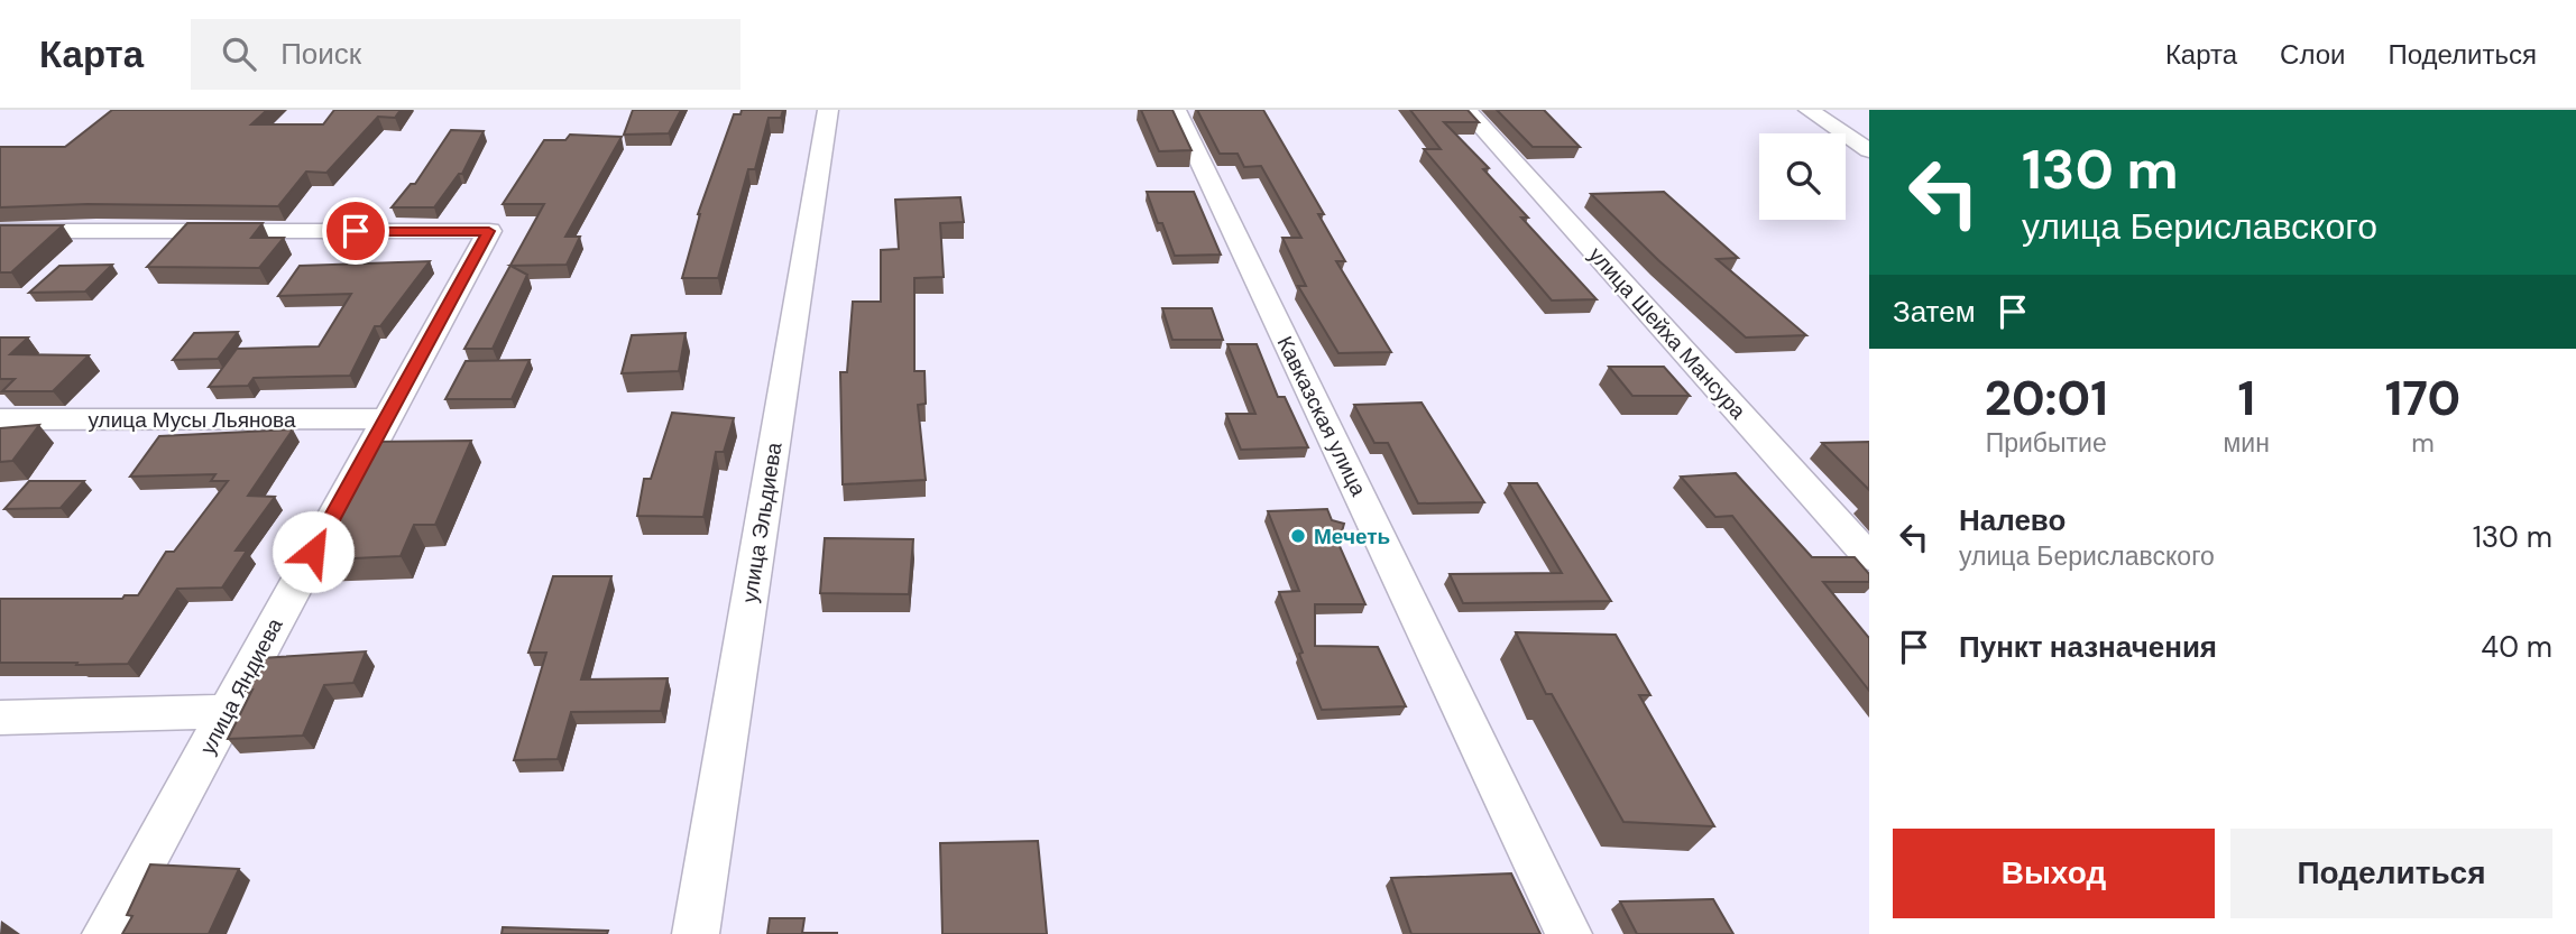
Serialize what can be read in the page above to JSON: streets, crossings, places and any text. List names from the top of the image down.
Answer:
{
  "streets": {
    "street": [
      "улица Шейха Мансура",
      "Кавказская улица",
      "улица Мусы Льянова",
      "улица Эльдиева",
      "улица Яндиева"
    ]
  },
  "crossings": [
    ["улица Мусы Льянова", "улица Яндиева"]
  ],
  "places": ["Мечеть"],
  "page": {
    "header": "Карта",
    "search": "Поиск",
    "nav": ["Карта", "Слои", "Поделиться"],
    "turn": ["130 m", "улица Бериславского"],
    "then": "Затем",
    "eta": [
      "20:01",
      "Прибытие",
      "1",
      "мин",
      "170",
      "m"
    ],
    "list": [
      {
        "name": "Налево",
        "note": "улица Бериславского",
        "value": "130 m"
      },
      {
        "name": "Пункт назначения",
        "value": "40 m"
      }
    ],
    "buttons": ["Выход", "Поделиться"]
  }
}
